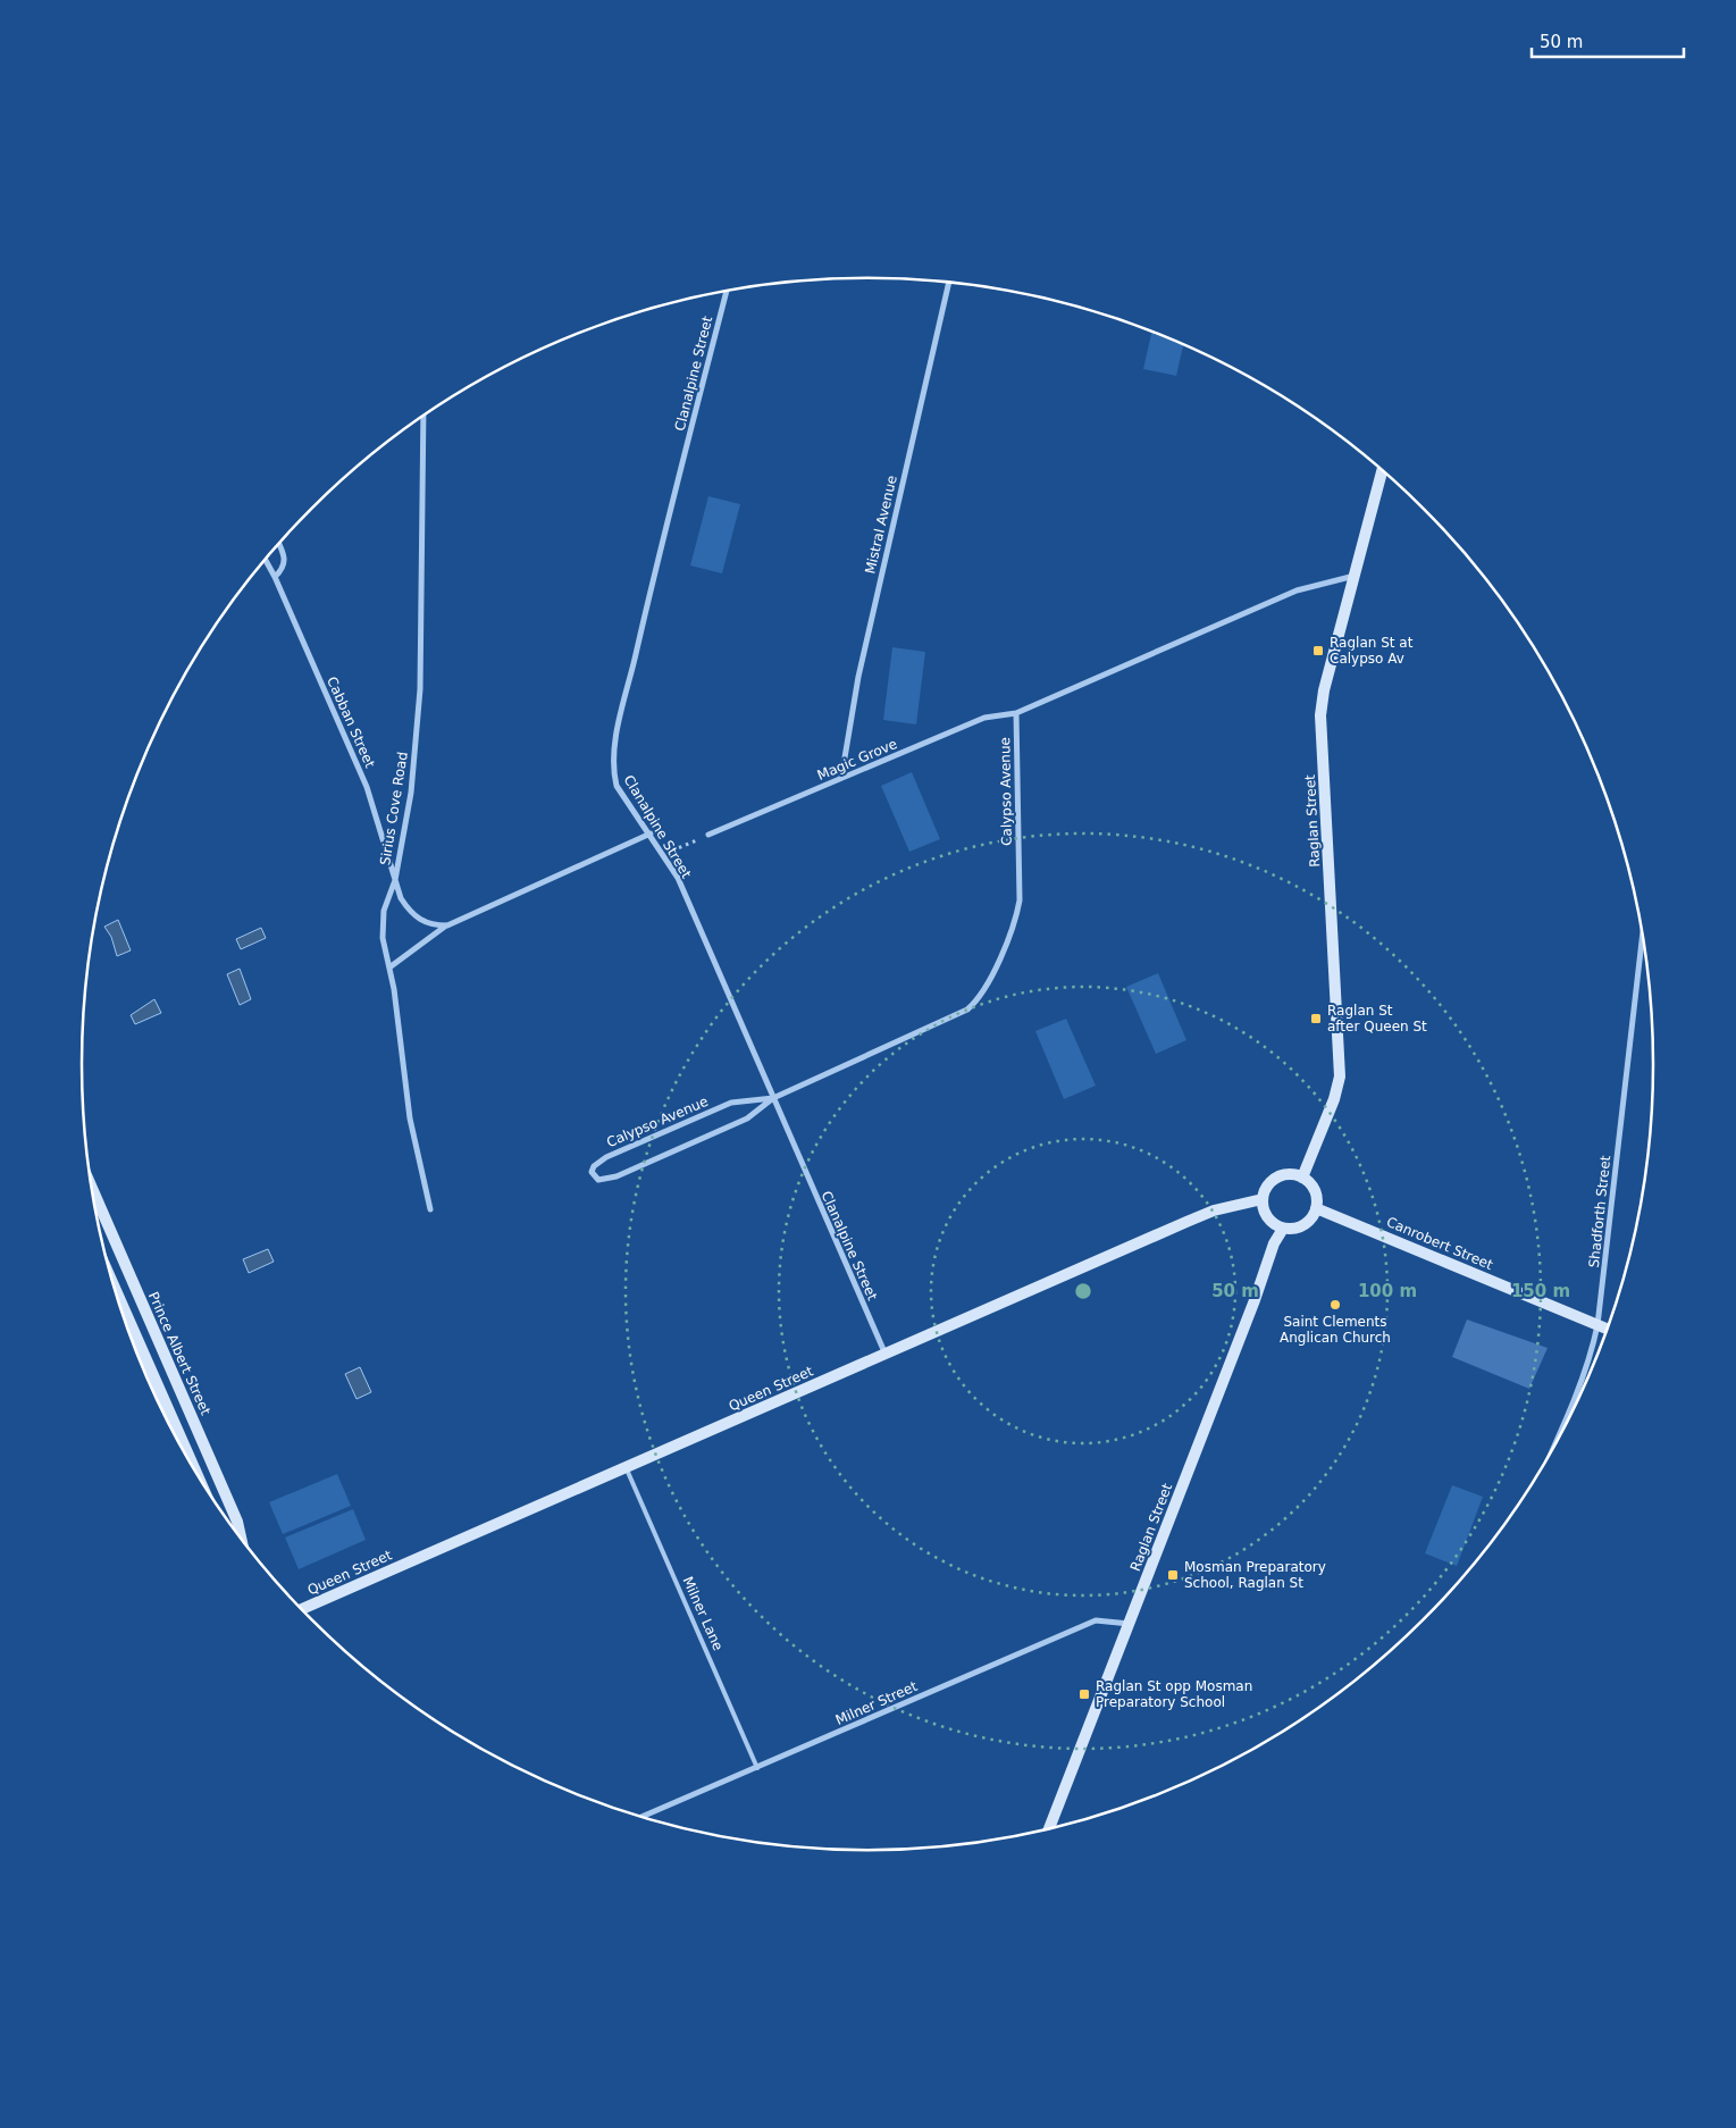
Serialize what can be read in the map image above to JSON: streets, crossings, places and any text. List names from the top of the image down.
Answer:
{
  "streets": {
    "street": [
      "Clanalpine Street",
      "Mistral Avenue",
      "Cabban Street",
      "Magic Grove",
      "Calypso Avenue",
      "Sirius Cove Road",
      "Raglan Street",
      "Shadforth Street",
      "Canrobert Street",
      "Prince Albert Street",
      "Queen Street",
      "Milner Street"
    ],
    "lane": ["Milner Lane"]
  },
  "crossings": [
    ["Clanalpine Street", "Calypso Avenue"],
    ["Clanalpine Street", "Queen Street"],
    ["Mistral Avenue", "Magic Grove"],
    ["Cabban Street", "Sirius Cove Road"],
    ["Magic Grove", "Calypso Avenue"],
    ["Raglan Street", "Canrobert Street"],
    ["Raglan Street", "Queen Street"],
    ["Raglan Street", "Milner Street"],
    ["Shadforth Street", "Canrobert Street"],
    ["Canrobert Street", "Queen Street"],
    ["Queen Street", "Milner Lane"],
    ["Milner Lane", "Milner Street"]
  ],
  "places": {
    "transit": [
      "Raglan St at Calypso Av",
      "Raglan St after Queen St",
      "Mosman Preparatory School, Raglan St",
      "Raglan St opp Mosman Preparatory School"
    ],
    "other": ["Saint Clements Anglican Church"]
  },
  "scale_bar": "50 m",
  "rings": ["50 m", "100 m", "150 m"]
}
